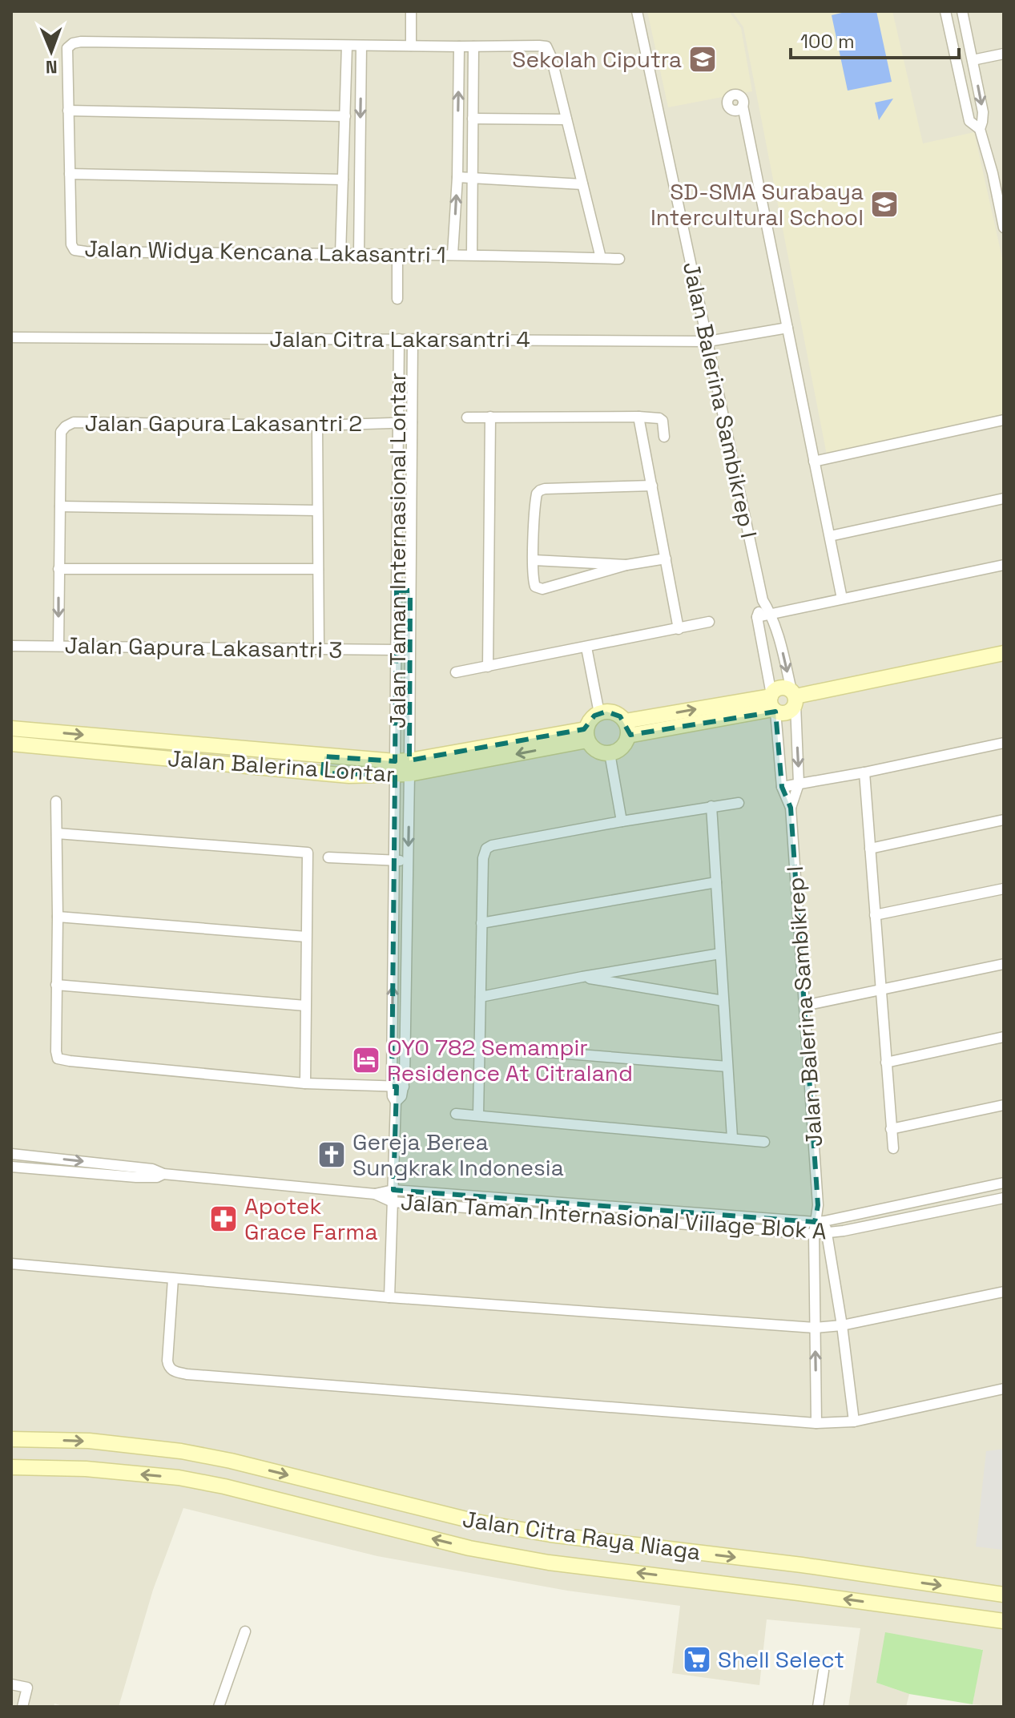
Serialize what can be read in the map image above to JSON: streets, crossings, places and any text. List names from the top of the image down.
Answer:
{
  "streets": {
    "street": [
      "Jalan Widya Kencana Lakasantri 1",
      "Jalan Citra Lakarsantri 4",
      "Jalan Balerina Sambikrep I",
      "Jalan Gapura Lakasantri 2",
      "Jalan Taman Internasional Lontar",
      "Jalan Gapura Lakasantri 3",
      "Jalan Balerina Lontar",
      "Jalan Taman Internasional Village Blok A",
      "Jalan Citra Raya Niaga"
    ]
  },
  "crossings": [
    ["Jalan Citra Lakarsantri 4", "Jalan Balerina Sambikrep I"],
    ["Jalan Citra Lakarsantri 4", "Jalan Taman Internasional Lontar"],
    ["Jalan Balerina Sambikrep I", "Jalan Taman Internasional Village Blok A"],
    ["Jalan Gapura Lakasantri 2", "Jalan Taman Internasional Lontar"],
    ["Jalan Gapura Lakasantri 2", "Jalan Gapura Lakasantri 3"],
    ["Jalan Taman Internasional Lontar", "Jalan Gapura Lakasantri 3"],
    ["Jalan Taman Internasional Lontar", "Jalan Balerina Lontar"],
    ["Jalan Taman Internasional Lontar", "Jalan Taman Internasional Village Blok A"]
  ],
  "places": {
    "school or university": ["Sekolah Ciputra", "SD-SMA Surabaya Intercultural School"],
    "hotel": ["OYO 782 Semampir Residence At Citraland"],
    "church": ["Gereja Berea Sungkrak Indonesia"],
    "pharmacy": ["Apotek Grace Farma"],
    "supermarket": ["Shell Select"]
  },
  "scale_bar": "100 m",
  "north": "bottom"
}
